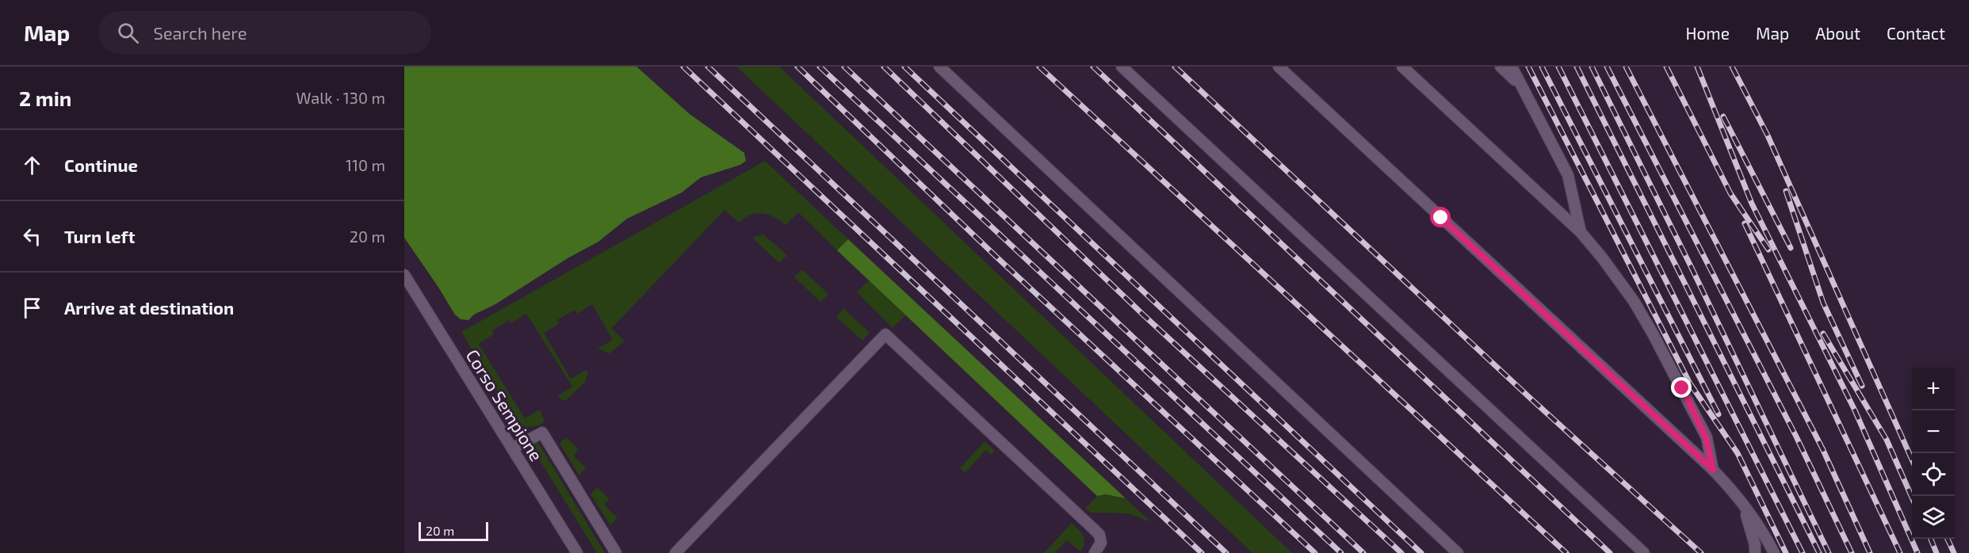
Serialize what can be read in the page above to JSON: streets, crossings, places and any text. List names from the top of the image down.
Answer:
{
  "streets": {
    "lane": ["Corso Sempione"]
  },
  "scale_bar": "20 m",
  "page": {
    "header": "Map",
    "search": "Search here",
    "nav": [
      "Home",
      "Map",
      "About",
      "Contact"
    ],
    "heading": ["2 min", "Walk · 130 m"],
    "list": [
      ["Continue", "110 m"],
      ["Turn left", "20 m"],
      "Arrive at destination"
    ],
    "map_buttons": ["+", "−"],
    "scale": "20 m"
  }
}
